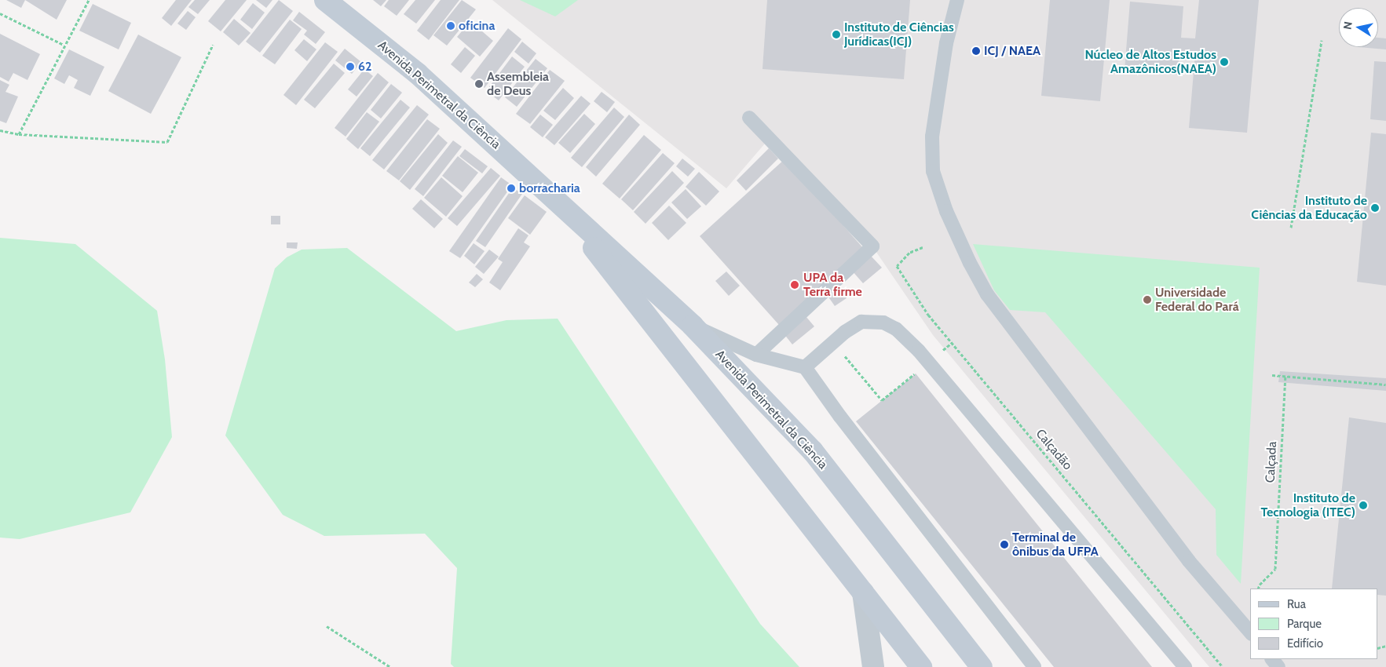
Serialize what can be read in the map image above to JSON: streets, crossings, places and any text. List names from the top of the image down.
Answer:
{
  "streets": {
    "main road": ["Avenida Perimetral da Ciência"],
    "path": ["Calçadão", "Calçada"]
  },
  "places": [
    "oficina",
    "Instituto de Ciências Jurídicas(ICJ)",
    "ICJ / NAEA",
    "Núcleo de Altos Estudos Amazônicos(NAEA)",
    "62",
    "Assembleia de Deus",
    "borracharia",
    "Instituto de Ciências da Educação",
    "UPA da Terra firme",
    "Universidade Federal do Pará",
    "Instituto de Tecnologia (ITEC)",
    "Terminal de ônibus da UFPA"
  ],
  "legend": ["Rua", "Parque", "Edifício"],
  "north": "left"
}
